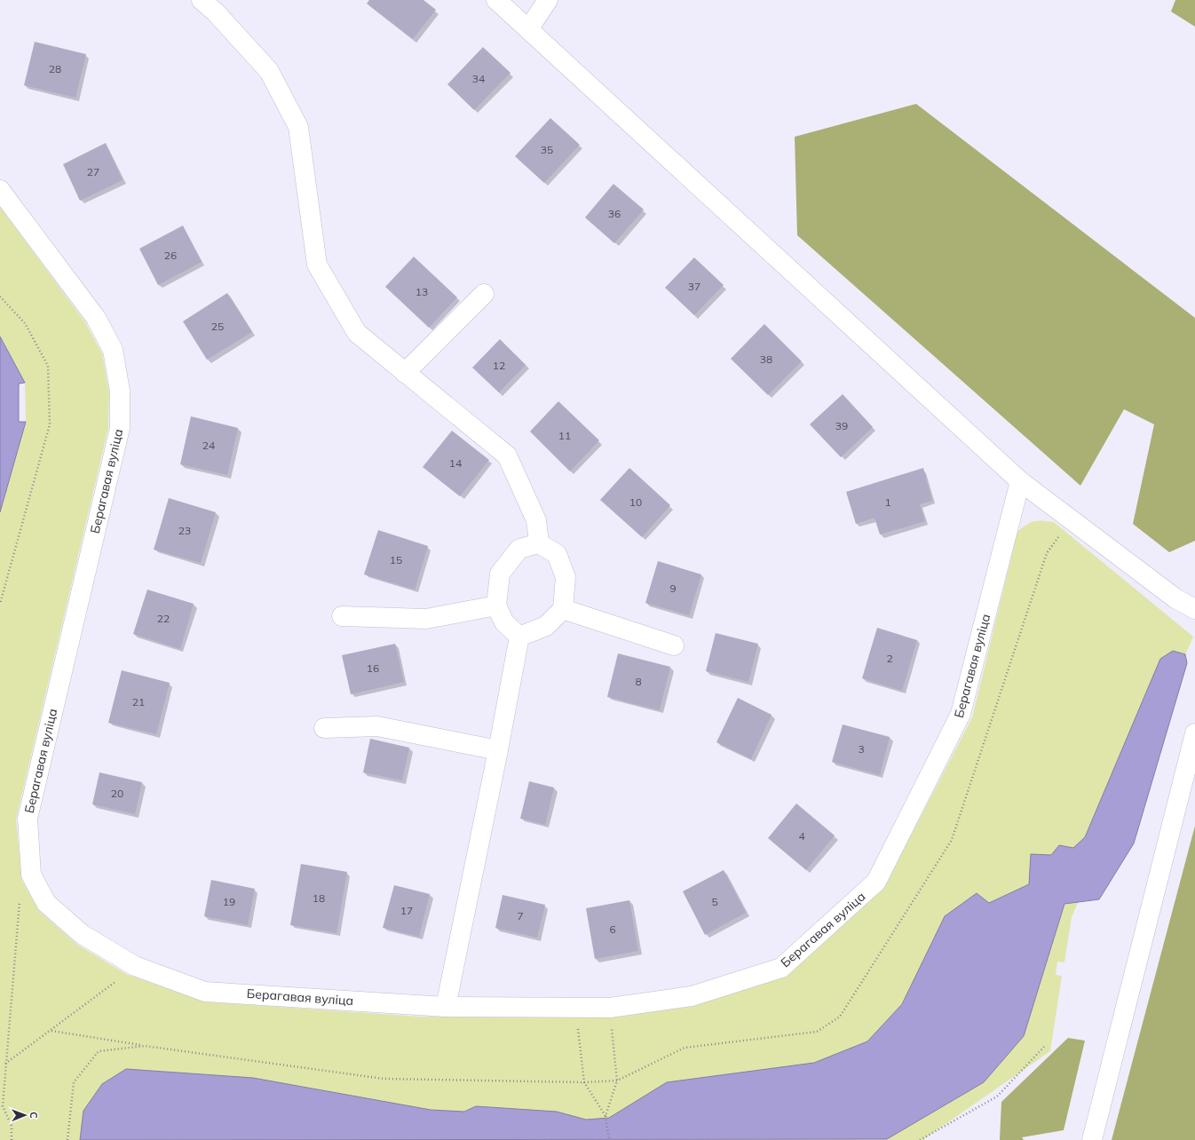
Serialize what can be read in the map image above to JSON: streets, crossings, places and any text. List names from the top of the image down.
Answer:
{
  "streets": {
    "street": ["Берагавая вуліца"]
  },
  "house_numbers": [
    "28",
    "34",
    "35",
    "27",
    "36",
    "26",
    "37",
    "13",
    "25",
    "38",
    "12",
    "39",
    "11",
    "24",
    "14",
    "10",
    "1",
    "23",
    "15",
    "9",
    "22",
    "2",
    "16",
    "8",
    "21",
    "3",
    "20",
    "4",
    "18",
    "19",
    "5",
    "17",
    "7",
    "6"
  ],
  "north": "right"
}
